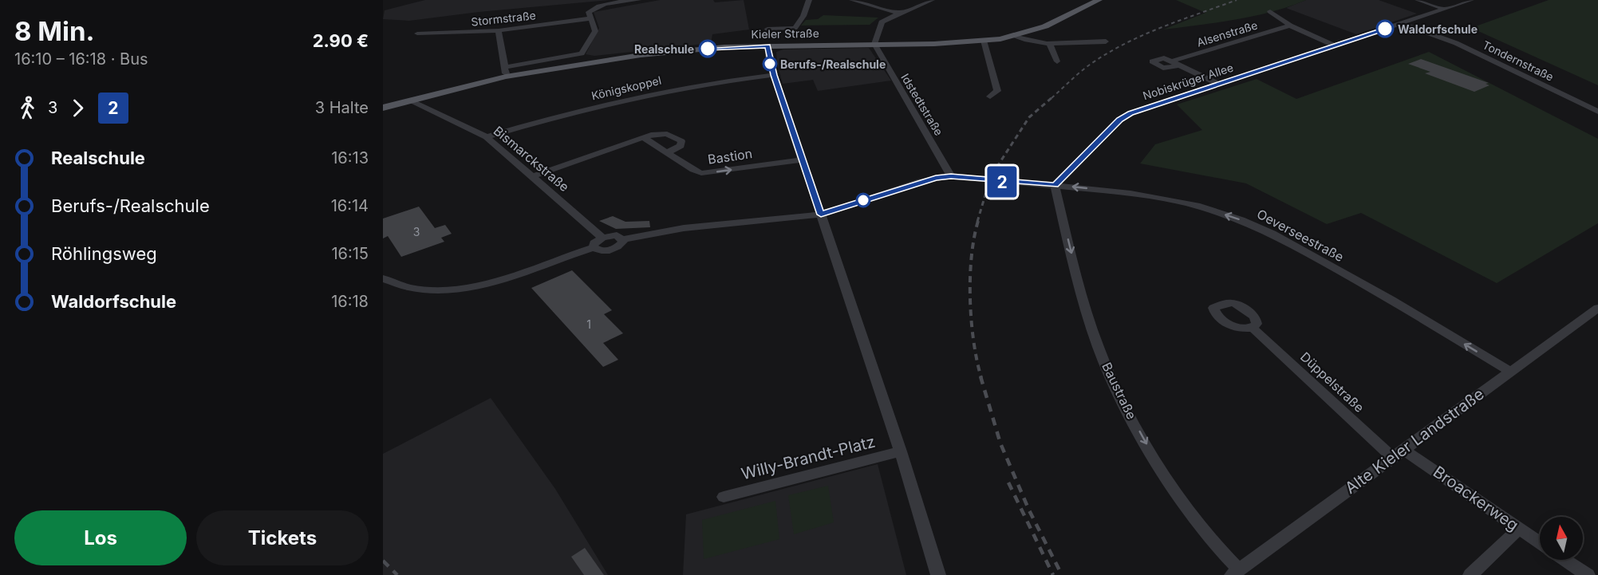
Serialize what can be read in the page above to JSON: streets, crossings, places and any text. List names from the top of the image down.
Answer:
{
  "streets": {
    "main road": ["Kieler Straße"],
    "street": [
      "Stormstraße",
      "Alsenstraße",
      "Tondernstraße",
      "Nobiskrüger Allee",
      "Königskoppel",
      "Idstedtstraße",
      "Bastion",
      "Bismarckstraße",
      "Oeverseestraße",
      "Düppelstraße",
      "Baustraße",
      "Alte Kieler Landstraße",
      "Willy-Brandt-Platz",
      "Broackerweg"
    ]
  },
  "crossings": [
    ["Kieler Straße", "Idstedtstraße"],
    ["Kieler Straße", "Bismarckstraße"],
    ["Alsenstraße", "Nobiskrüger Allee"],
    ["Tondernstraße", "Nobiskrüger Allee"],
    ["Nobiskrüger Allee", "Oeverseestraße"],
    ["Nobiskrüger Allee", "Baustraße"],
    ["Königskoppel", "Bismarckstraße"],
    ["Oeverseestraße", "Baustraße"],
    ["Oeverseestraße", "Alte Kieler Landstraße"],
    ["Düppelstraße", "Alte Kieler Landstraße"],
    ["Düppelstraße", "Broackerweg"],
    ["Baustraße", "Alte Kieler Landstraße"],
    ["Alte Kieler Landstraße", "Broackerweg"]
  ],
  "one_way": ["Oeverseestraße", "Baustraße"],
  "places": ["Waldorfschule", "Realschule", "Berufs-/Realschule"],
  "lines": ["bus line 2"],
  "house_numbers": ["3", "1"],
  "north": "top",
  "page": {
    "heading": ["8 Min.", "16:10 – 16:18 · Bus", "2.90 €"],
    "on_map": "2",
    "legs": ["3", "2", "3 Halte"],
    "list": [
      {
        "name": "Realschule",
        "value": "16:13"
      },
      {
        "name": "Berufs-/Realschule",
        "value": "16:14"
      },
      {
        "name": "Röhlingsweg",
        "value": "16:15"
      },
      {
        "name": "Waldorfschule",
        "value": "16:18"
      }
    ],
    "buttons": ["Los", "Tickets"]
  }
}
